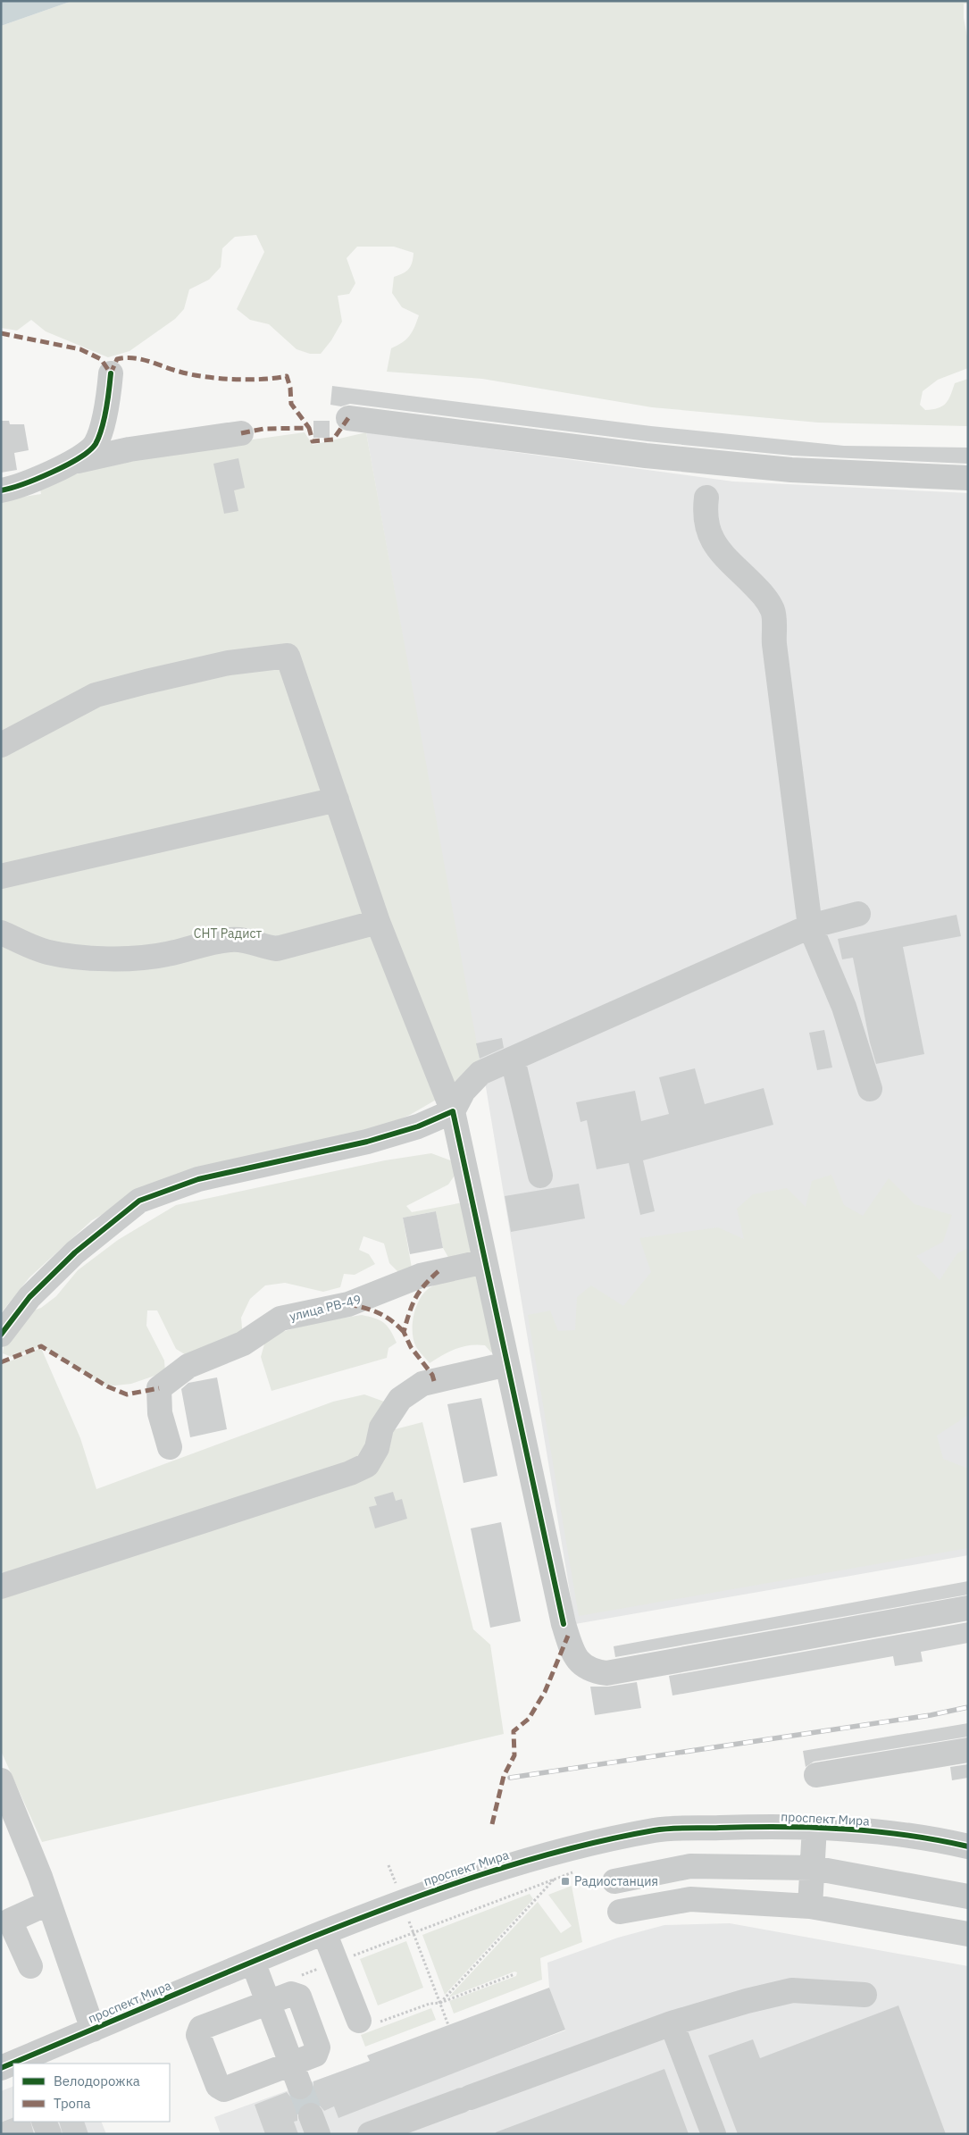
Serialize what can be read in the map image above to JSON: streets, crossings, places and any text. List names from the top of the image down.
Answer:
{
  "streets": {
    "street": ["улица РВ-49", "проспект Мира"]
  },
  "parks": ["СНТ Радист"],
  "places": {
    "transit": ["Радиостанция"]
  },
  "legend": ["Велодорожка", "Тропа"]
}
